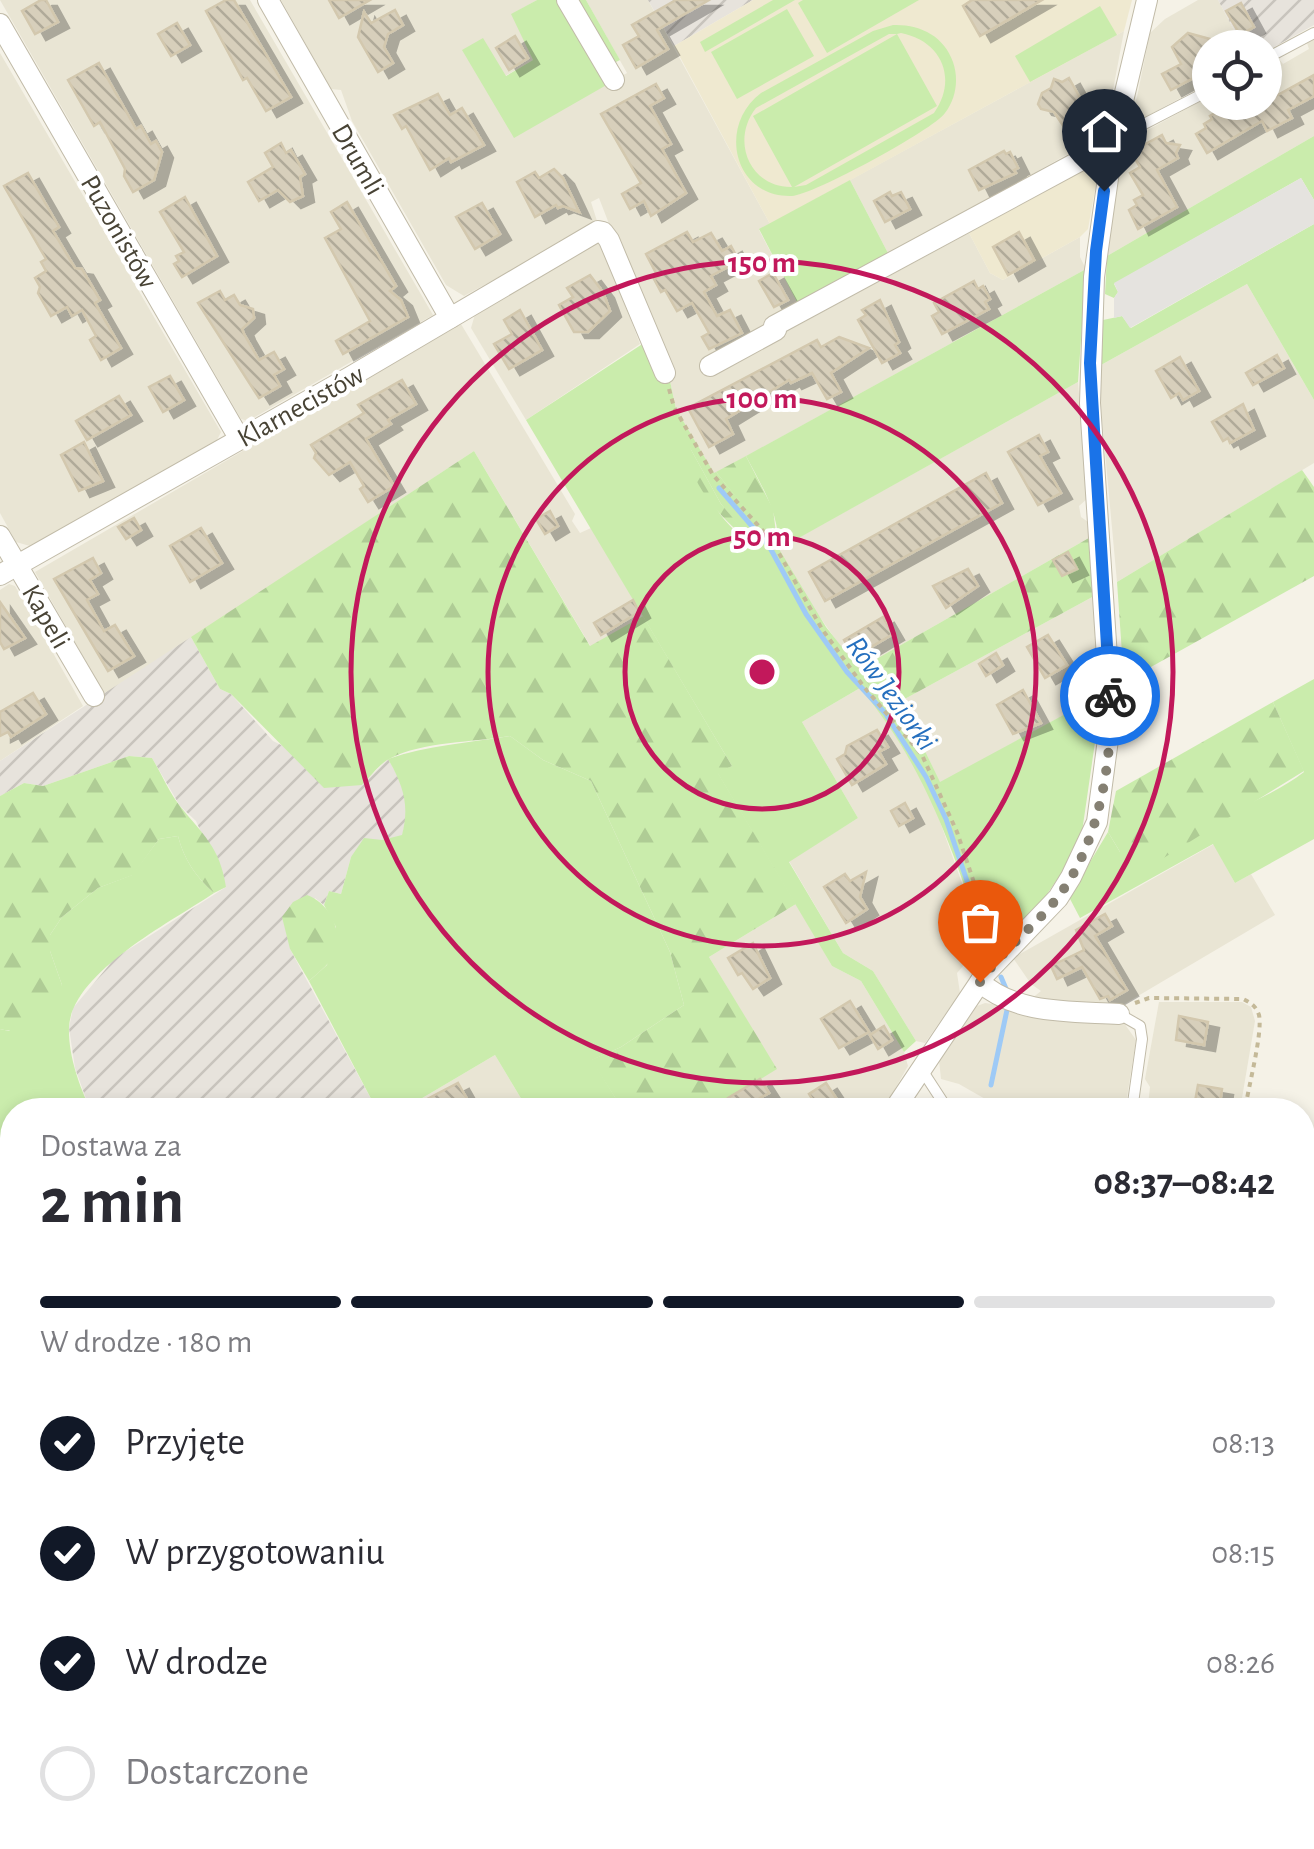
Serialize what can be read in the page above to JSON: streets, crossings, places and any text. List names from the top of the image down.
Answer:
{
  "streets": {
    "street": [
      "Drumli",
      "Puzonistów",
      "Klarnecistów",
      "Kapeli"
    ]
  },
  "crossings": [
    ["Drumli", "Klarnecistów"],
    ["Puzonistów", "Klarnecistów"],
    ["Klarnecistów", "Kapeli"]
  ],
  "water": ["Rów Jeziorki"],
  "page": {
    "heading": ["2 min", "Dostawa za", "08:37–08:42"],
    "bar": "W drodze · 180 m",
    "list": [
      ["Przyjęte", "08:13"],
      ["W przygotowaniu", "08:15"],
      ["W drodze", "08:26"],
      "Dostarczone"
    ]
  },
  "rings": ["150 m", "100 m", "50 m"]
}
